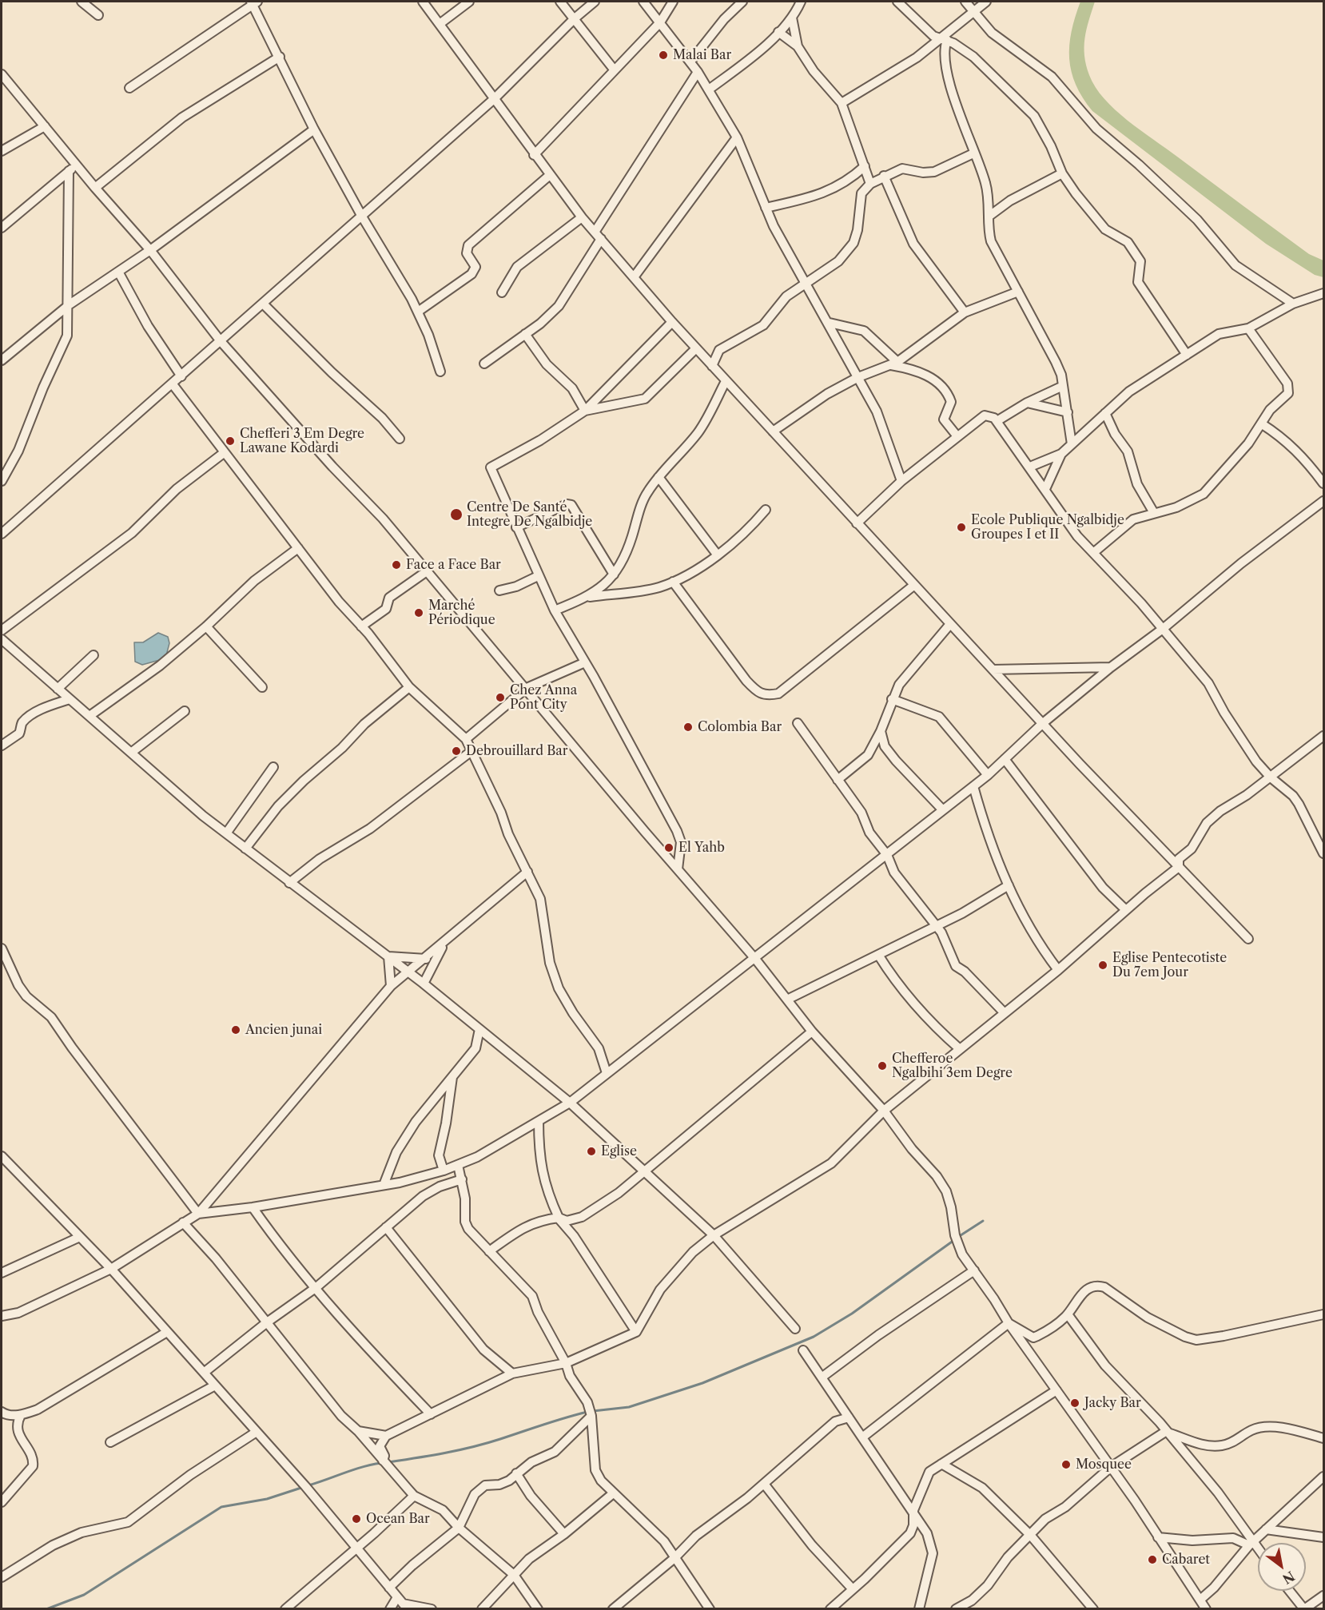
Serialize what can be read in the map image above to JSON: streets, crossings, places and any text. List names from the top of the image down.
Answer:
{
  "places": [
    "Malai Bar",
    "Chefferi 3 Em Degre Lawane Kodardi",
    "Centre De Santé Integre De Ngalbidje",
    "Ecole Publique Ngalbidje Groupes I et II",
    "Face a Face Bar",
    "Marché Périodique",
    "Chez Anna Pont City",
    "Colombia Bar",
    "Debrouillard Bar",
    "El Yahb",
    "Eglise Pentecotiste Du 7em Jour",
    "Ancien junai",
    "Chefferoe Ngalbihi 3em Degre",
    "Eglise",
    "Jacky Bar",
    "Mosquee",
    "Ocean Bar",
    "Cabaret"
  ],
  "north": "bottom right"
}
